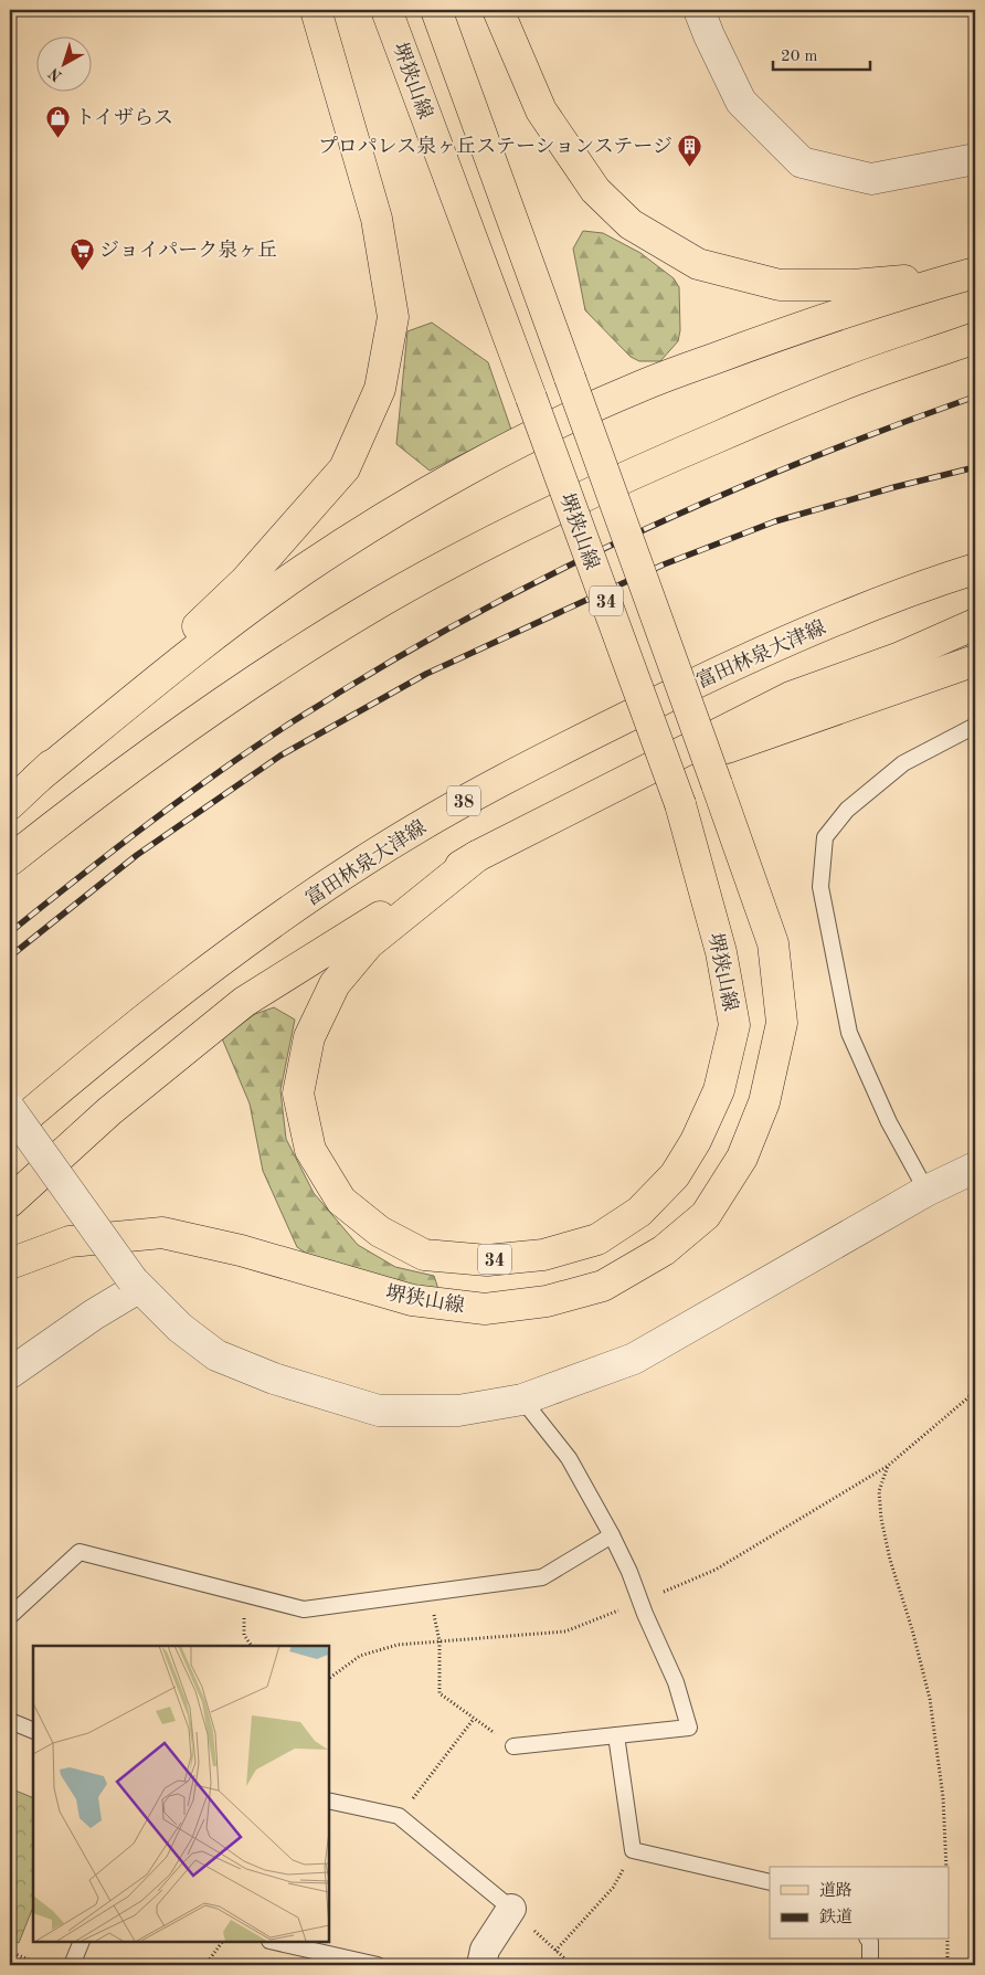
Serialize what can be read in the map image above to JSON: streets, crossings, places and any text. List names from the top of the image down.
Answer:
{
  "streets": {
    "main road": [
      "堺狭山線",
      "34",
      "富田林泉大津線",
      "38"
    ]
  },
  "places": {
    "shop": ["トイザらス"],
    "building": ["プロパレス泉ヶ丘ステーションステージ"],
    "supermarket": ["ジョイパーク泉ヶ丘"]
  },
  "legend": ["道路", "鉄道"],
  "scale_bar": "20 m",
  "north": "bottom left"
}
